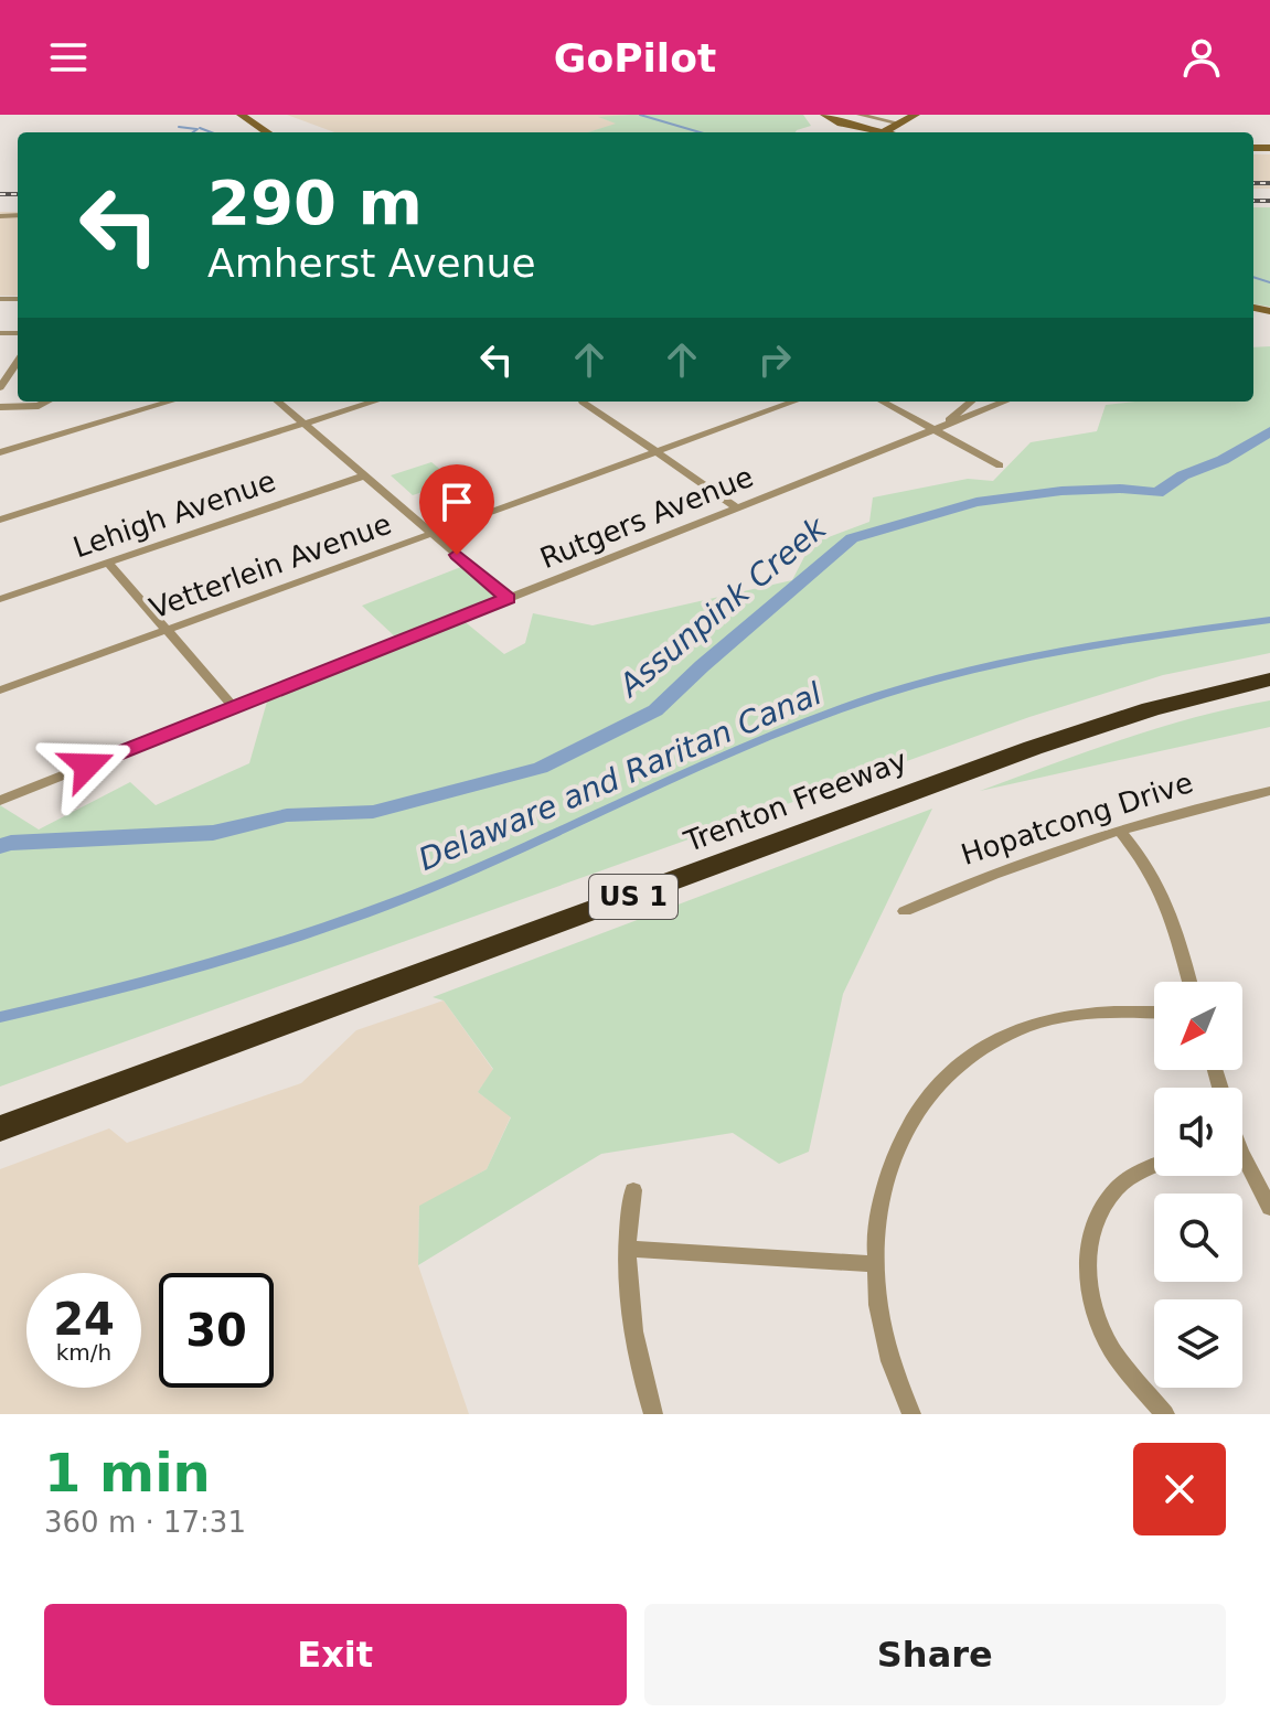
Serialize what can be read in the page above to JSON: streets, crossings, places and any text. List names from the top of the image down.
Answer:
{
  "streets": {
    "highway": ["Trenton Freeway", "US 1"],
    "street": [
      "Lehigh Avenue",
      "Rutgers Avenue",
      "Vetterlein Avenue",
      "Hopatcong Drive"
    ]
  },
  "water": ["Assunpink Creek", "Delaware and Raritan Canal"],
  "north": "bottom left",
  "page": {
    "header": "GoPilot",
    "turn": ["290 m", "Amherst Avenue"],
    "speed": "24 km/h",
    "limit": "30",
    "heading": ["1 min", "360 m · 17:31"],
    "buttons": ["Exit", "Share"]
  }
}
